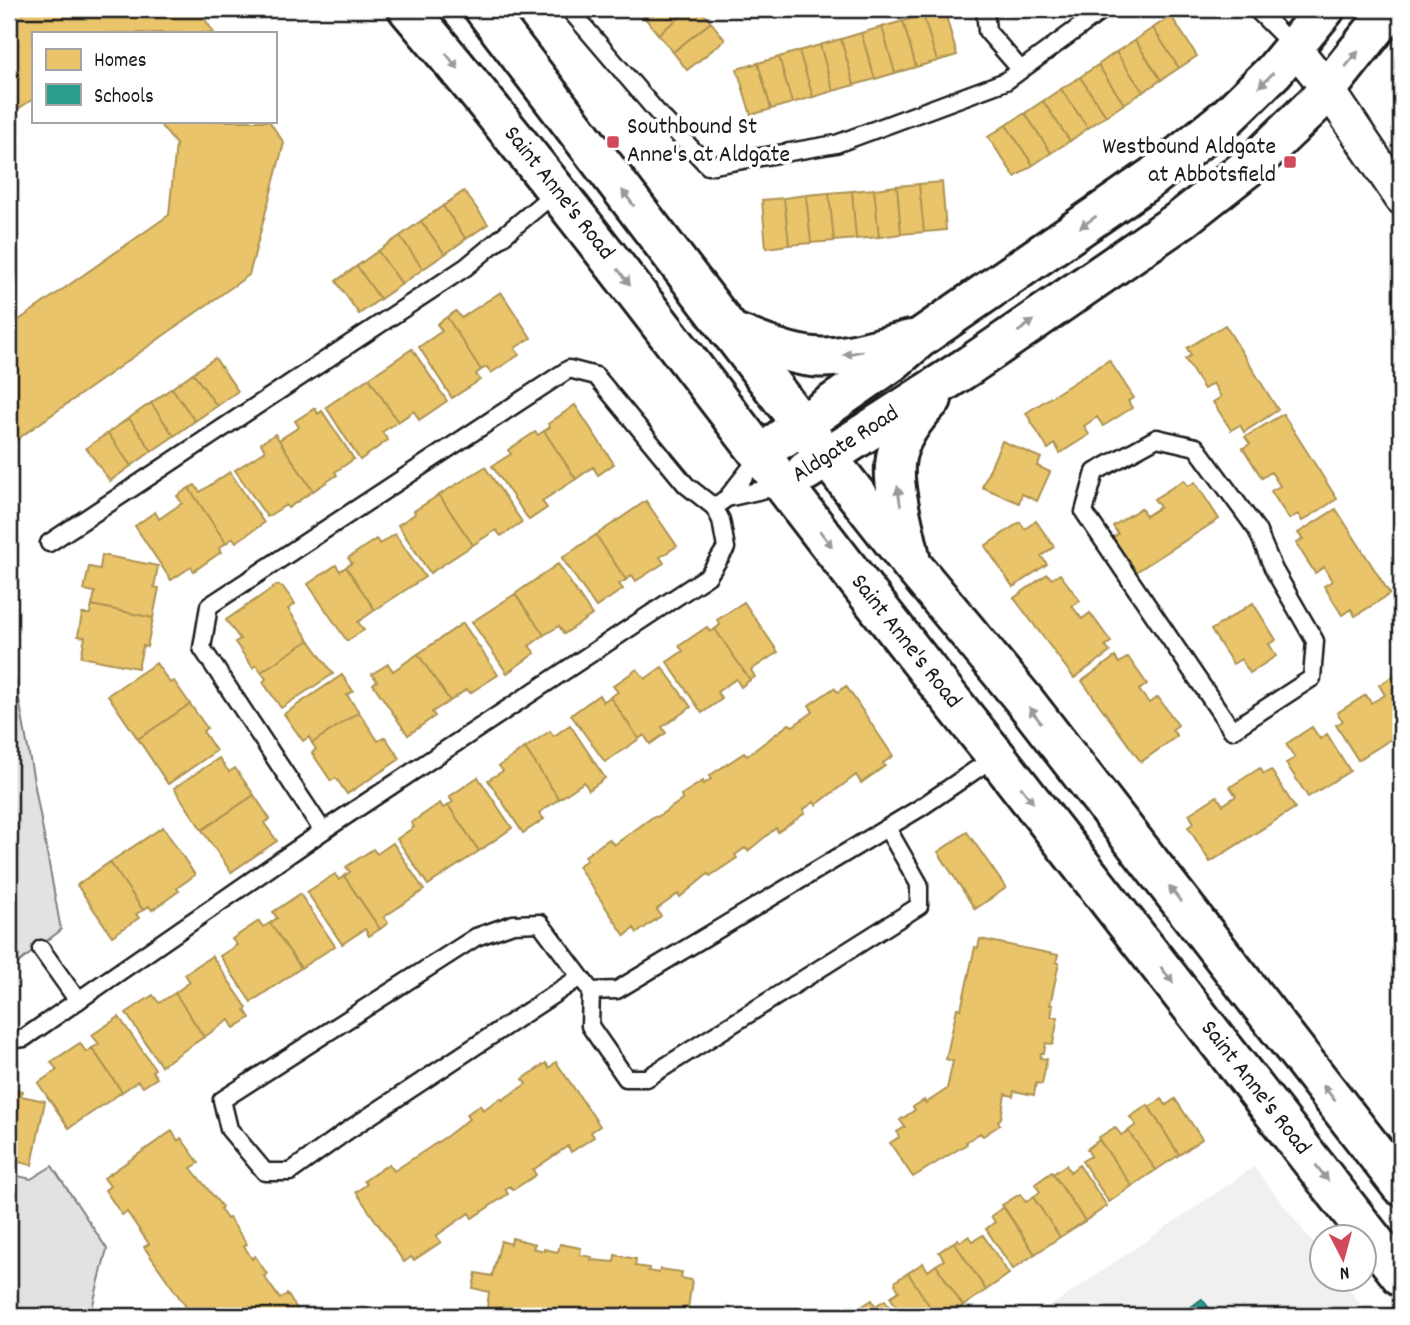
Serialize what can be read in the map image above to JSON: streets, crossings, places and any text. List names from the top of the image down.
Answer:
{
  "streets": {
    "main road": ["Saint Anne's Road", "Aldgate Road"]
  },
  "crossings": [
    ["Saint Anne's Road", "Aldgate Road"]
  ],
  "places": {
    "transit": ["Southbound St Anne's at Aldgate", "Westbound Aldgate at Abbotsfield"]
  },
  "legend": ["Homes", "Schools"],
  "north": "bottom"
}
